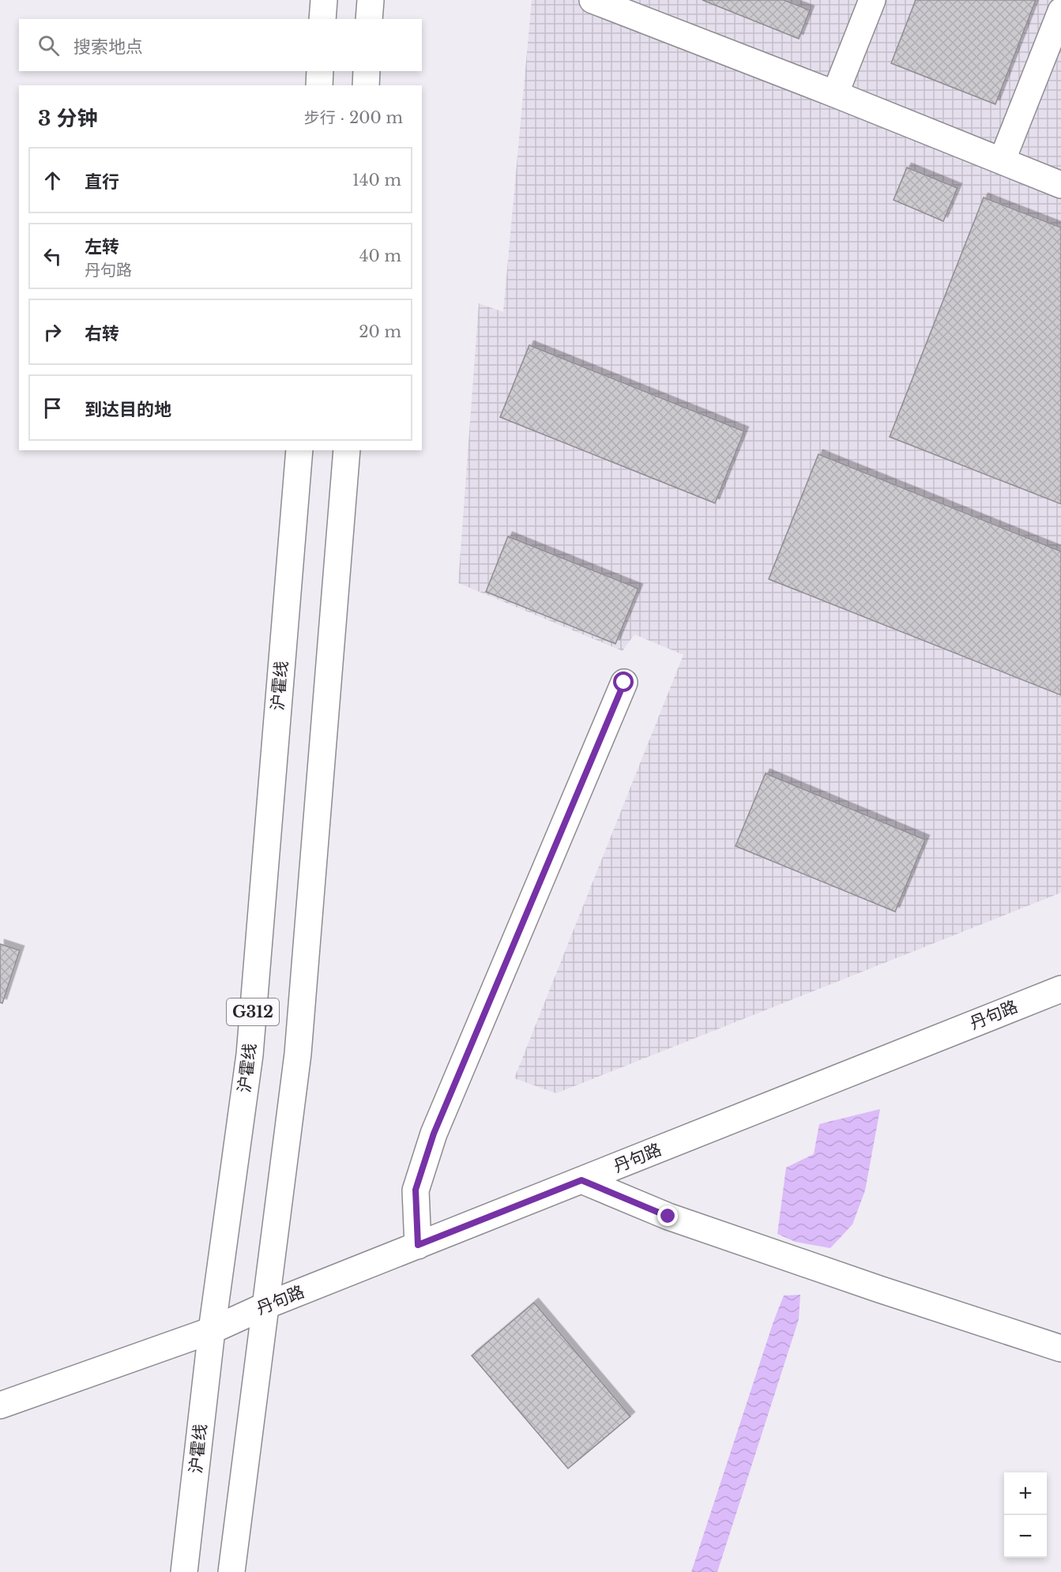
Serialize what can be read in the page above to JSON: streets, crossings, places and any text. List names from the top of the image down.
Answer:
{
  "streets": {
    "main road": ["沪霍线", "G312", "丹句路"]
  },
  "crossings": [
    ["沪霍线", "丹句路"],
    ["G312", "丹句路"]
  ],
  "page": {
    "search": "搜索地点",
    "heading": ["3 分钟", "步行 · 200 m"],
    "list": [
      ["直行", "140 m"],
      ["左转", "丹句路", "40 m"],
      ["右转", "20 m"],
      "到达目的地"
    ],
    "map_buttons": ["+", "−"]
  }
}
